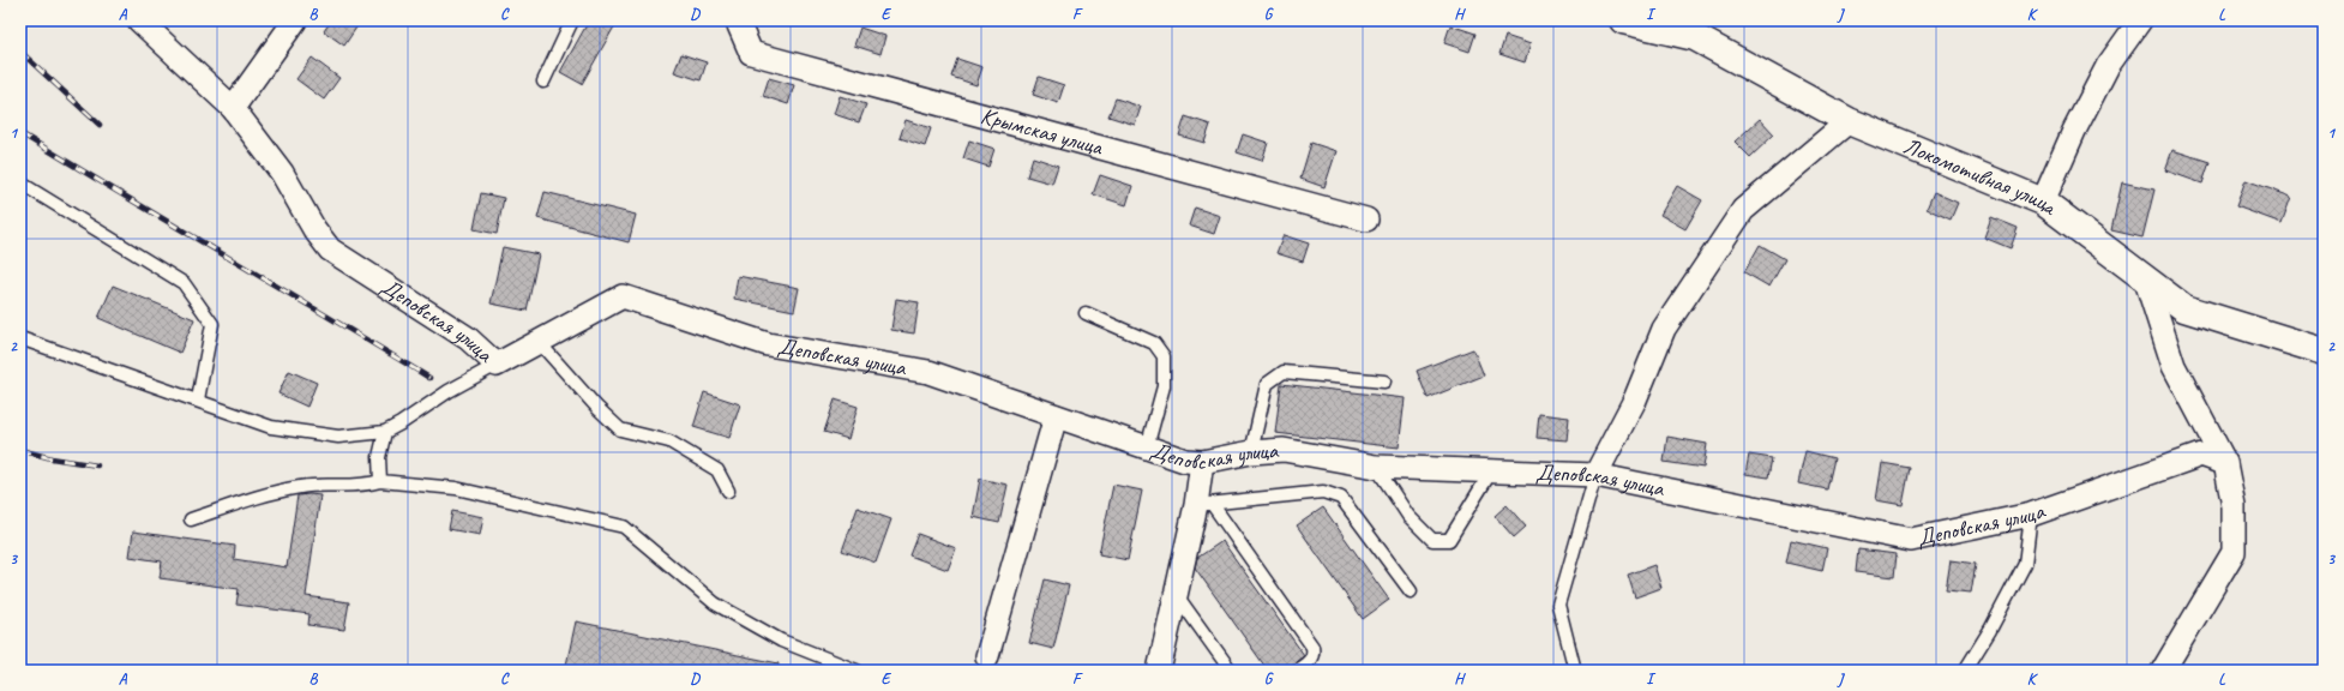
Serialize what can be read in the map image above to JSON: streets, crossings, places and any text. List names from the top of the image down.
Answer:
{
  "streets": {
    "street": ["Крымская улица", "Локомотивная улица", "Деповская улица"]
  },
  "grid": {
    "columns": [
      "A",
      "B",
      "C",
      "D",
      "E",
      "F",
      "G",
      "H",
      "I",
      "J",
      "K",
      "L"
    ],
    "rows": ["1", "2", "3"]
  }
}
